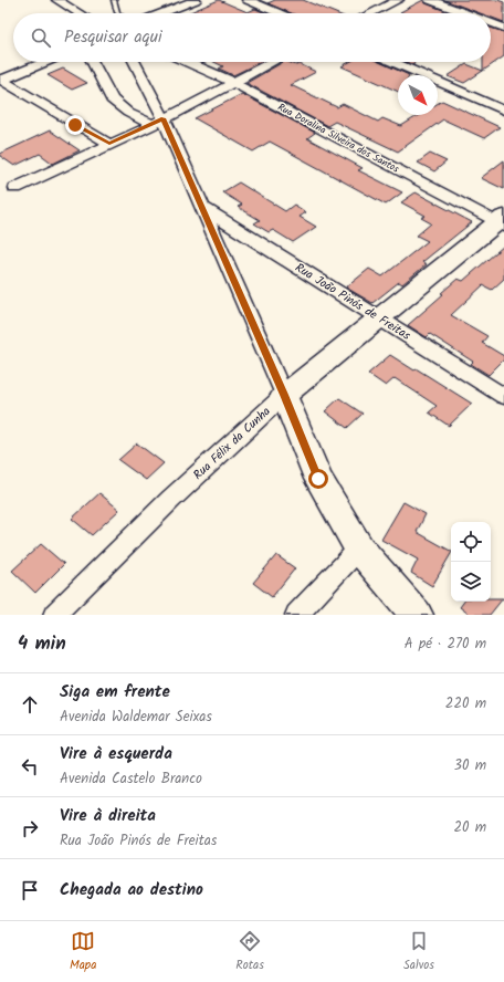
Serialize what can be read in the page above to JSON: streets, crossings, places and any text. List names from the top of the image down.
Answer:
{
  "streets": {
    "street": ["Rua Doralina Silveira dos Santos", "Rua João Pinós de Freitas", "Rua Félix da Cunha"]
  },
  "crossings": [
    ["Rua Doralina Silveira dos Santos", "Rua Félix da Cunha"],
    ["Rua João Pinós de Freitas", "Rua Félix da Cunha"]
  ],
  "north": "bottom right",
  "page": {
    "search": "Pesquisar aqui",
    "heading": ["4 min", "A pé · 270 m"],
    "list": [
      ["Siga em frente", "Avenida Waldemar Seixas", "220 m"],
      ["Vire à esquerda", "Avenida Castelo Branco", "30 m"],
      ["Vire à direita", "Rua João Pinós de Freitas", "20 m"],
      "Chegada ao destino"
    ],
    "nav": ["Mapa", "Rotas", "Salvos"]
  }
}
